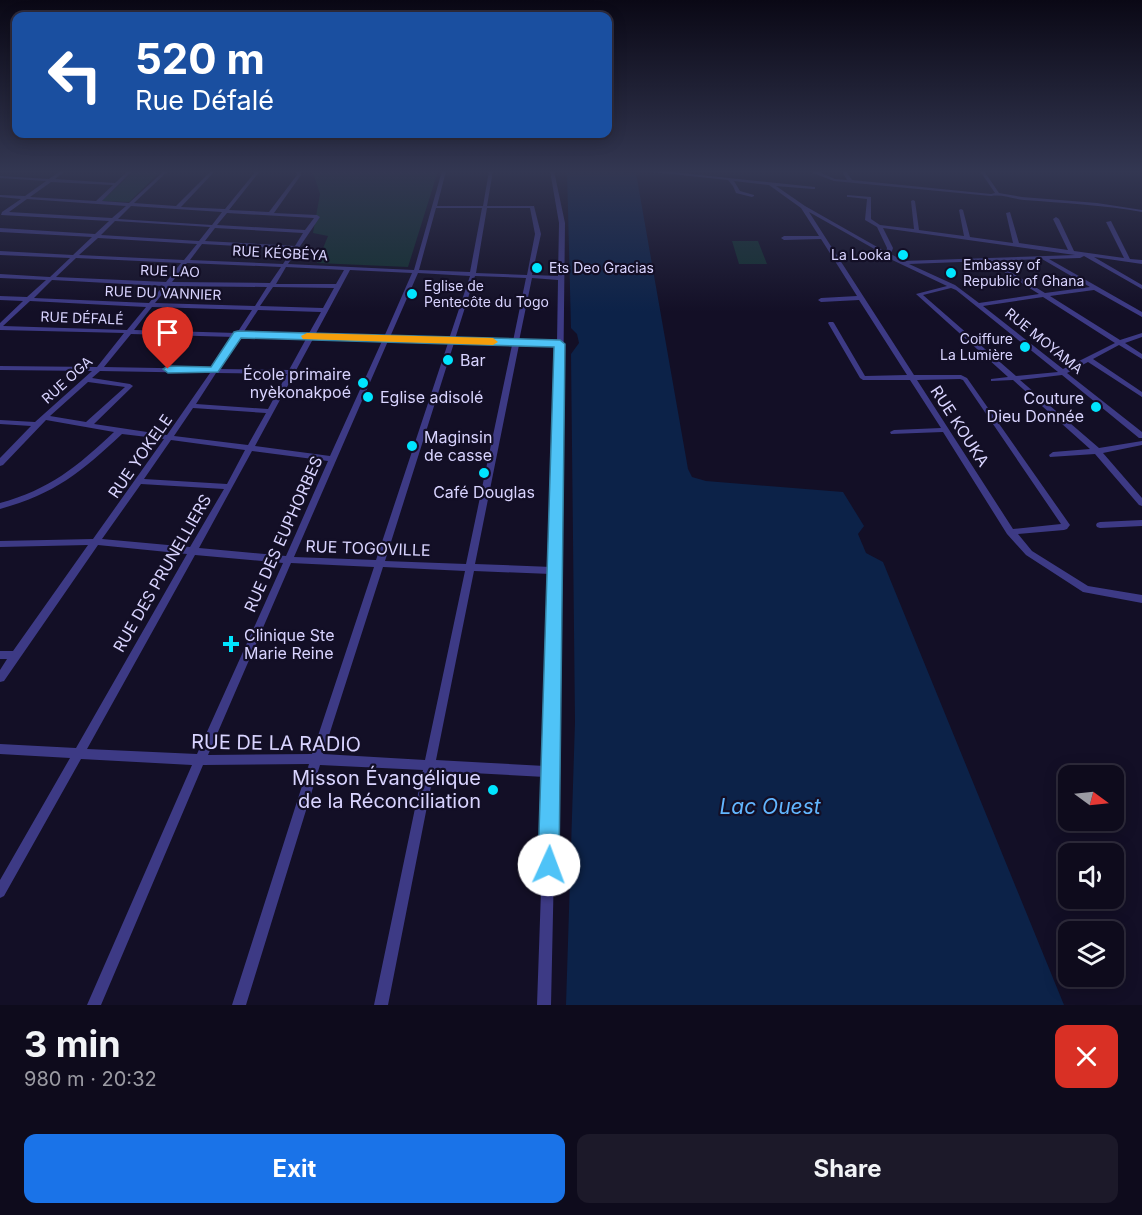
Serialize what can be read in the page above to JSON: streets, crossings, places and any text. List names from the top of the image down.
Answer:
{
  "streets": {
    "street": [
      "RUE KÉGBÉYA",
      "RUE LAO",
      "RUE DU VANNIER",
      "RUE DÉFALÉ",
      "RUE MOYAMA",
      "RUE OGA",
      "RUE KOUKA",
      "RUE YOKELE",
      "RUE DES EUPHORBES",
      "RUE TOGOVILLE",
      "RUE DES PRUNELLIERS",
      "RUE DE LA RADIO"
    ]
  },
  "crossings": [
    ["RUE KÉGBÉYA", "RUE OGA"],
    ["RUE KÉGBÉYA", "RUE YOKELE"],
    ["RUE KÉGBÉYA", "RUE DES EUPHORBES"],
    ["RUE KÉGBÉYA", "RUE DES PRUNELLIERS"],
    ["RUE LAO", "RUE OGA"],
    ["RUE LAO", "RUE YOKELE"],
    ["RUE LAO", "RUE DES PRUNELLIERS"],
    ["RUE DU VANNIER", "RUE OGA"],
    ["RUE DU VANNIER", "RUE YOKELE"],
    ["RUE DU VANNIER", "RUE DES PRUNELLIERS"],
    ["RUE DÉFALÉ", "RUE OGA"],
    ["RUE DÉFALÉ", "RUE YOKELE"],
    ["RUE DÉFALÉ", "RUE DES EUPHORBES"],
    ["RUE DÉFALÉ", "RUE DES PRUNELLIERS"],
    ["RUE YOKELE", "RUE TOGOVILLE"],
    ["RUE DES EUPHORBES", "RUE TOGOVILLE"],
    ["RUE DES EUPHORBES", "RUE DE LA RADIO"],
    ["RUE TOGOVILLE", "RUE DES PRUNELLIERS"],
    ["RUE DES PRUNELLIERS", "RUE DE LA RADIO"]
  ],
  "water": ["Lac Ouest"],
  "places": {
    "other": [
      "La Looka",
      "Ets Deo Gracias",
      "Embassy of Republic of Ghana",
      "Eglise de Pentecôte du Togo",
      "Coiffure La Lumière",
      "Bar",
      "École primaire nyèkonakpoé",
      "Eglise adisolé",
      "Couture Dieu Donnée",
      "Maginsin de casse",
      "Café Douglas",
      "Misson Évangélique de la Réconciliation"
    ],
    "health": ["Clinique Ste Marie Reine"]
  },
  "north": "right",
  "page": {
    "turn": ["520 m", "Rue Défalé"],
    "heading": ["3 min", "980 m · 20:32"],
    "buttons": ["Exit", "Share"]
  }
}
